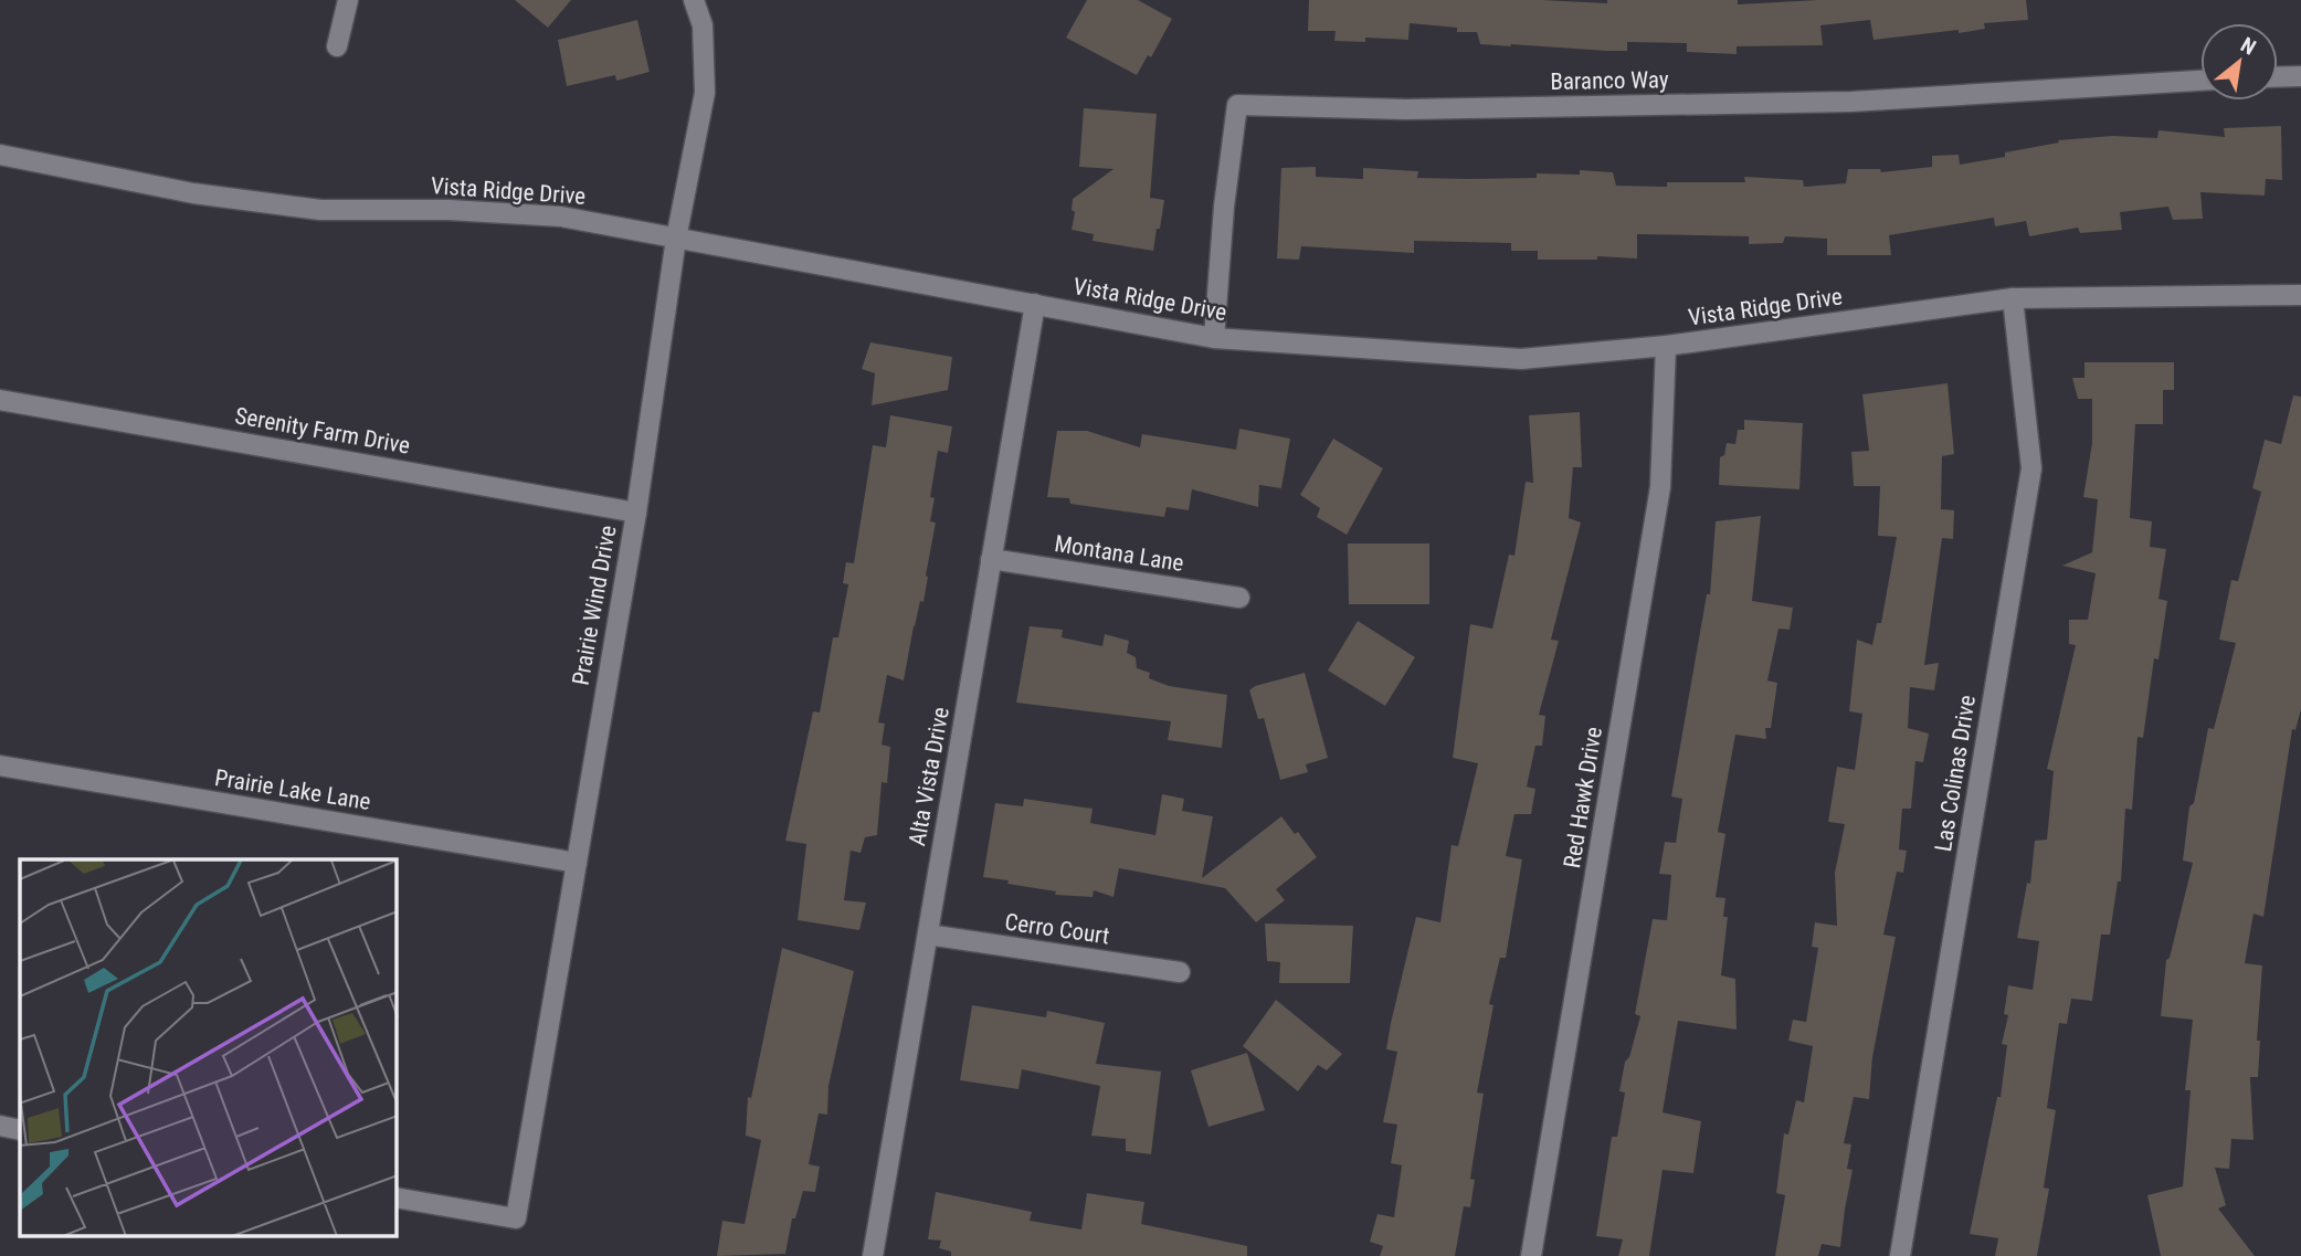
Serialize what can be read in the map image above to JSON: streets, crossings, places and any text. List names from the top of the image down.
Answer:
{
  "streets": {
    "street": [
      "Baranco Way",
      "Vista Ridge Drive",
      "Serenity Farm Drive",
      "Montana Lane",
      "Prairie Wind Drive",
      "Las Colinas Drive",
      "Alta Vista Drive",
      "Prairie Lake Lane",
      "Red Hawk Drive",
      "Cerro Court"
    ]
  },
  "crossings": [
    ["Baranco Way", "Vista Ridge Drive"],
    ["Vista Ridge Drive", "Prairie Wind Drive"],
    ["Vista Ridge Drive", "Las Colinas Drive"],
    ["Vista Ridge Drive", "Alta Vista Drive"],
    ["Vista Ridge Drive", "Red Hawk Drive"],
    ["Serenity Farm Drive", "Prairie Wind Drive"],
    ["Montana Lane", "Alta Vista Drive"],
    ["Prairie Wind Drive", "Prairie Lake Lane"],
    ["Alta Vista Drive", "Cerro Court"]
  ],
  "north": "top right"
}
